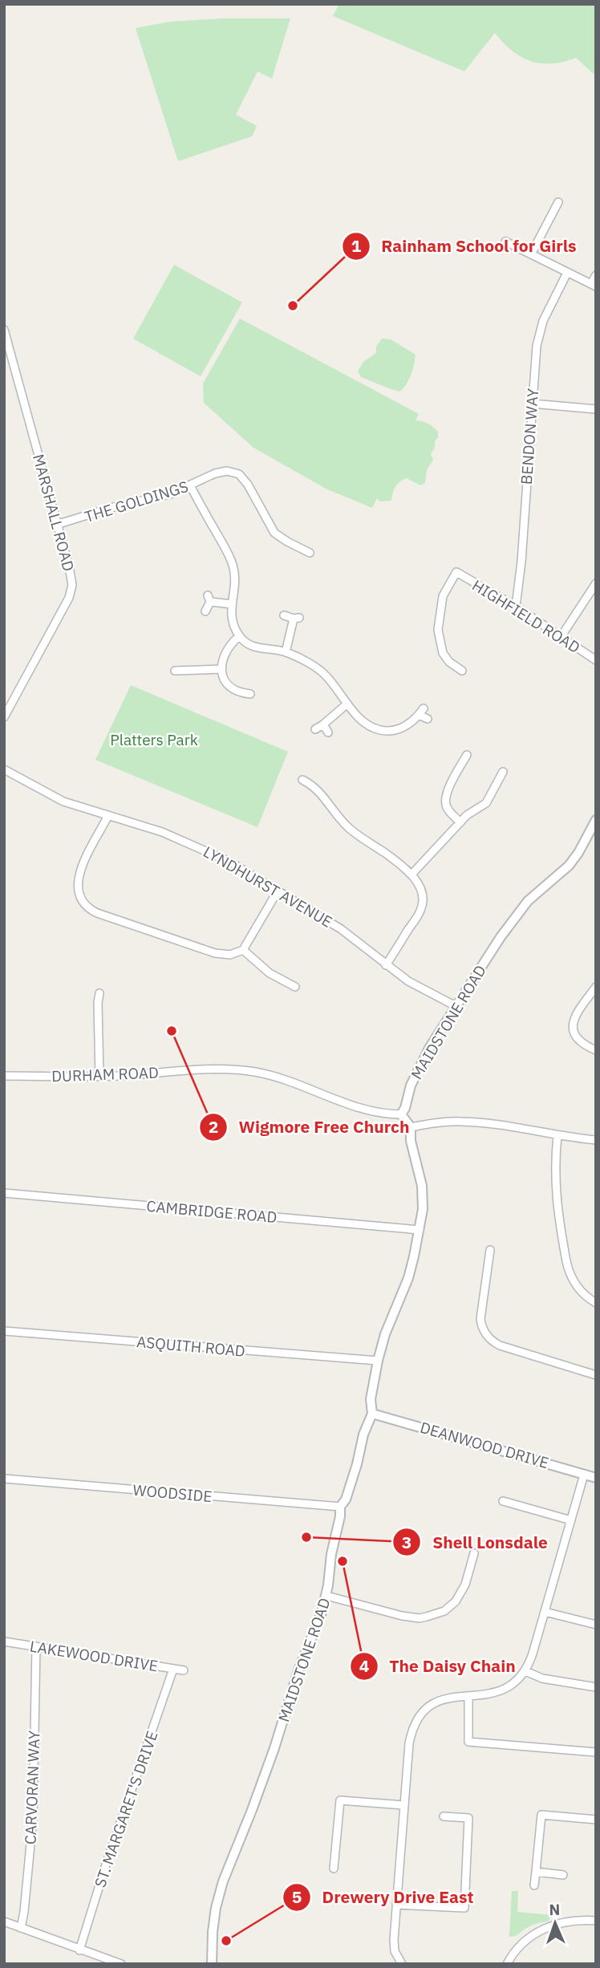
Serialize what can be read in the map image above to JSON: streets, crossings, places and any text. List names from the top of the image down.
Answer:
{
  "streets": {
    "street": [
      "BENDON WAY",
      "THE GOLDINGS",
      "MARSHALL ROAD",
      "HIGHFIELD ROAD",
      "LYNDHURST AVENUE",
      "MAIDSTONE ROAD",
      "DURHAM ROAD",
      "CAMBRIDGE ROAD",
      "ASQUITH ROAD",
      "DEANWOOD DRIVE",
      "WOODSIDE",
      "LAKEWOOD DRIVE",
      "CARVORAN WAY",
      "ST. MARGARET'S DRIVE"
    ]
  },
  "crossings": [
    ["BENDON WAY", "HIGHFIELD ROAD"],
    ["THE GOLDINGS", "MARSHALL ROAD"],
    ["LYNDHURST AVENUE", "MAIDSTONE ROAD"],
    ["MAIDSTONE ROAD", "DURHAM ROAD"],
    ["MAIDSTONE ROAD", "CAMBRIDGE ROAD"],
    ["MAIDSTONE ROAD", "ASQUITH ROAD"],
    ["MAIDSTONE ROAD", "DEANWOOD DRIVE"],
    ["MAIDSTONE ROAD", "WOODSIDE"],
    ["LAKEWOOD DRIVE", "CARVORAN WAY"],
    ["LAKEWOOD DRIVE", "ST. MARGARET'S DRIVE"]
  ],
  "parks": ["Platters Park"],
  "places": [
    "Rainham School for Girls",
    "Wigmore Free Church",
    "Shell Lonsdale",
    "The Daisy Chain",
    "Drewery Drive East"
  ],
  "north": "top"
}
